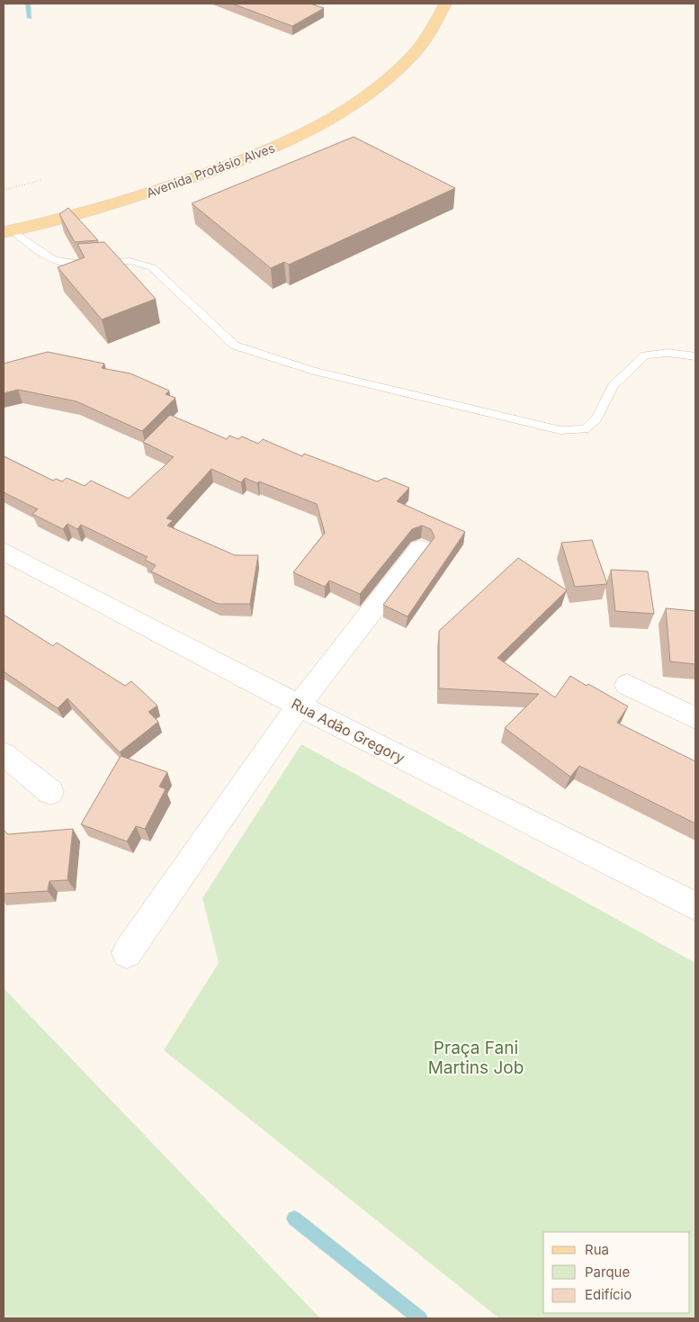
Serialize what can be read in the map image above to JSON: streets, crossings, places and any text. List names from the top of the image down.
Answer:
{
  "streets": {
    "main road": ["Avenida Protásio Alves"],
    "street": ["Rua Adão Gregory"]
  },
  "parks": ["Praça Fani Martins Job"],
  "legend": ["Rua", "Parque", "Edifício"]
}
